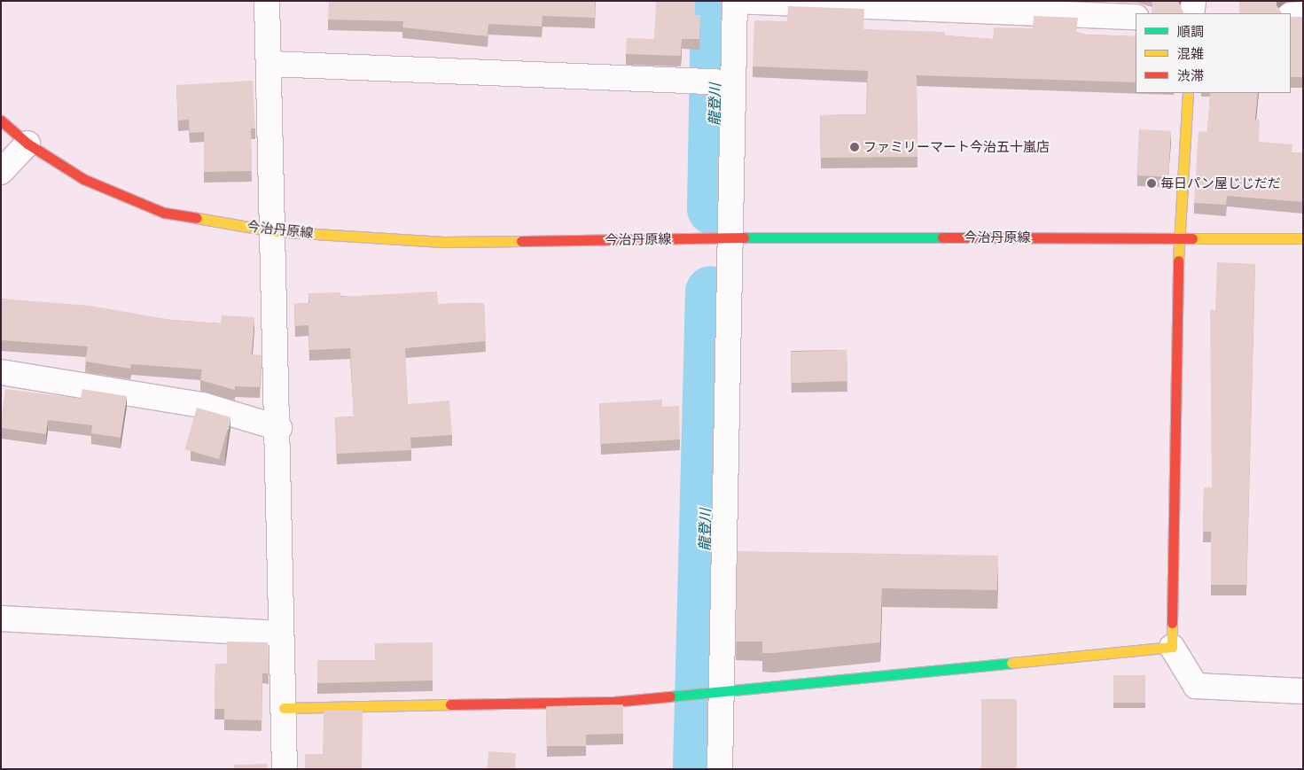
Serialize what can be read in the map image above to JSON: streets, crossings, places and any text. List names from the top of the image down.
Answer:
{
  "streets": {
    "street": ["今治丹原線"]
  },
  "water": ["龍登川"],
  "places": ["ファミリーマート今治五十嵐店", "毎日パン屋じじだだ"],
  "legend": ["順調", "混雑", "渋滞"]
}
